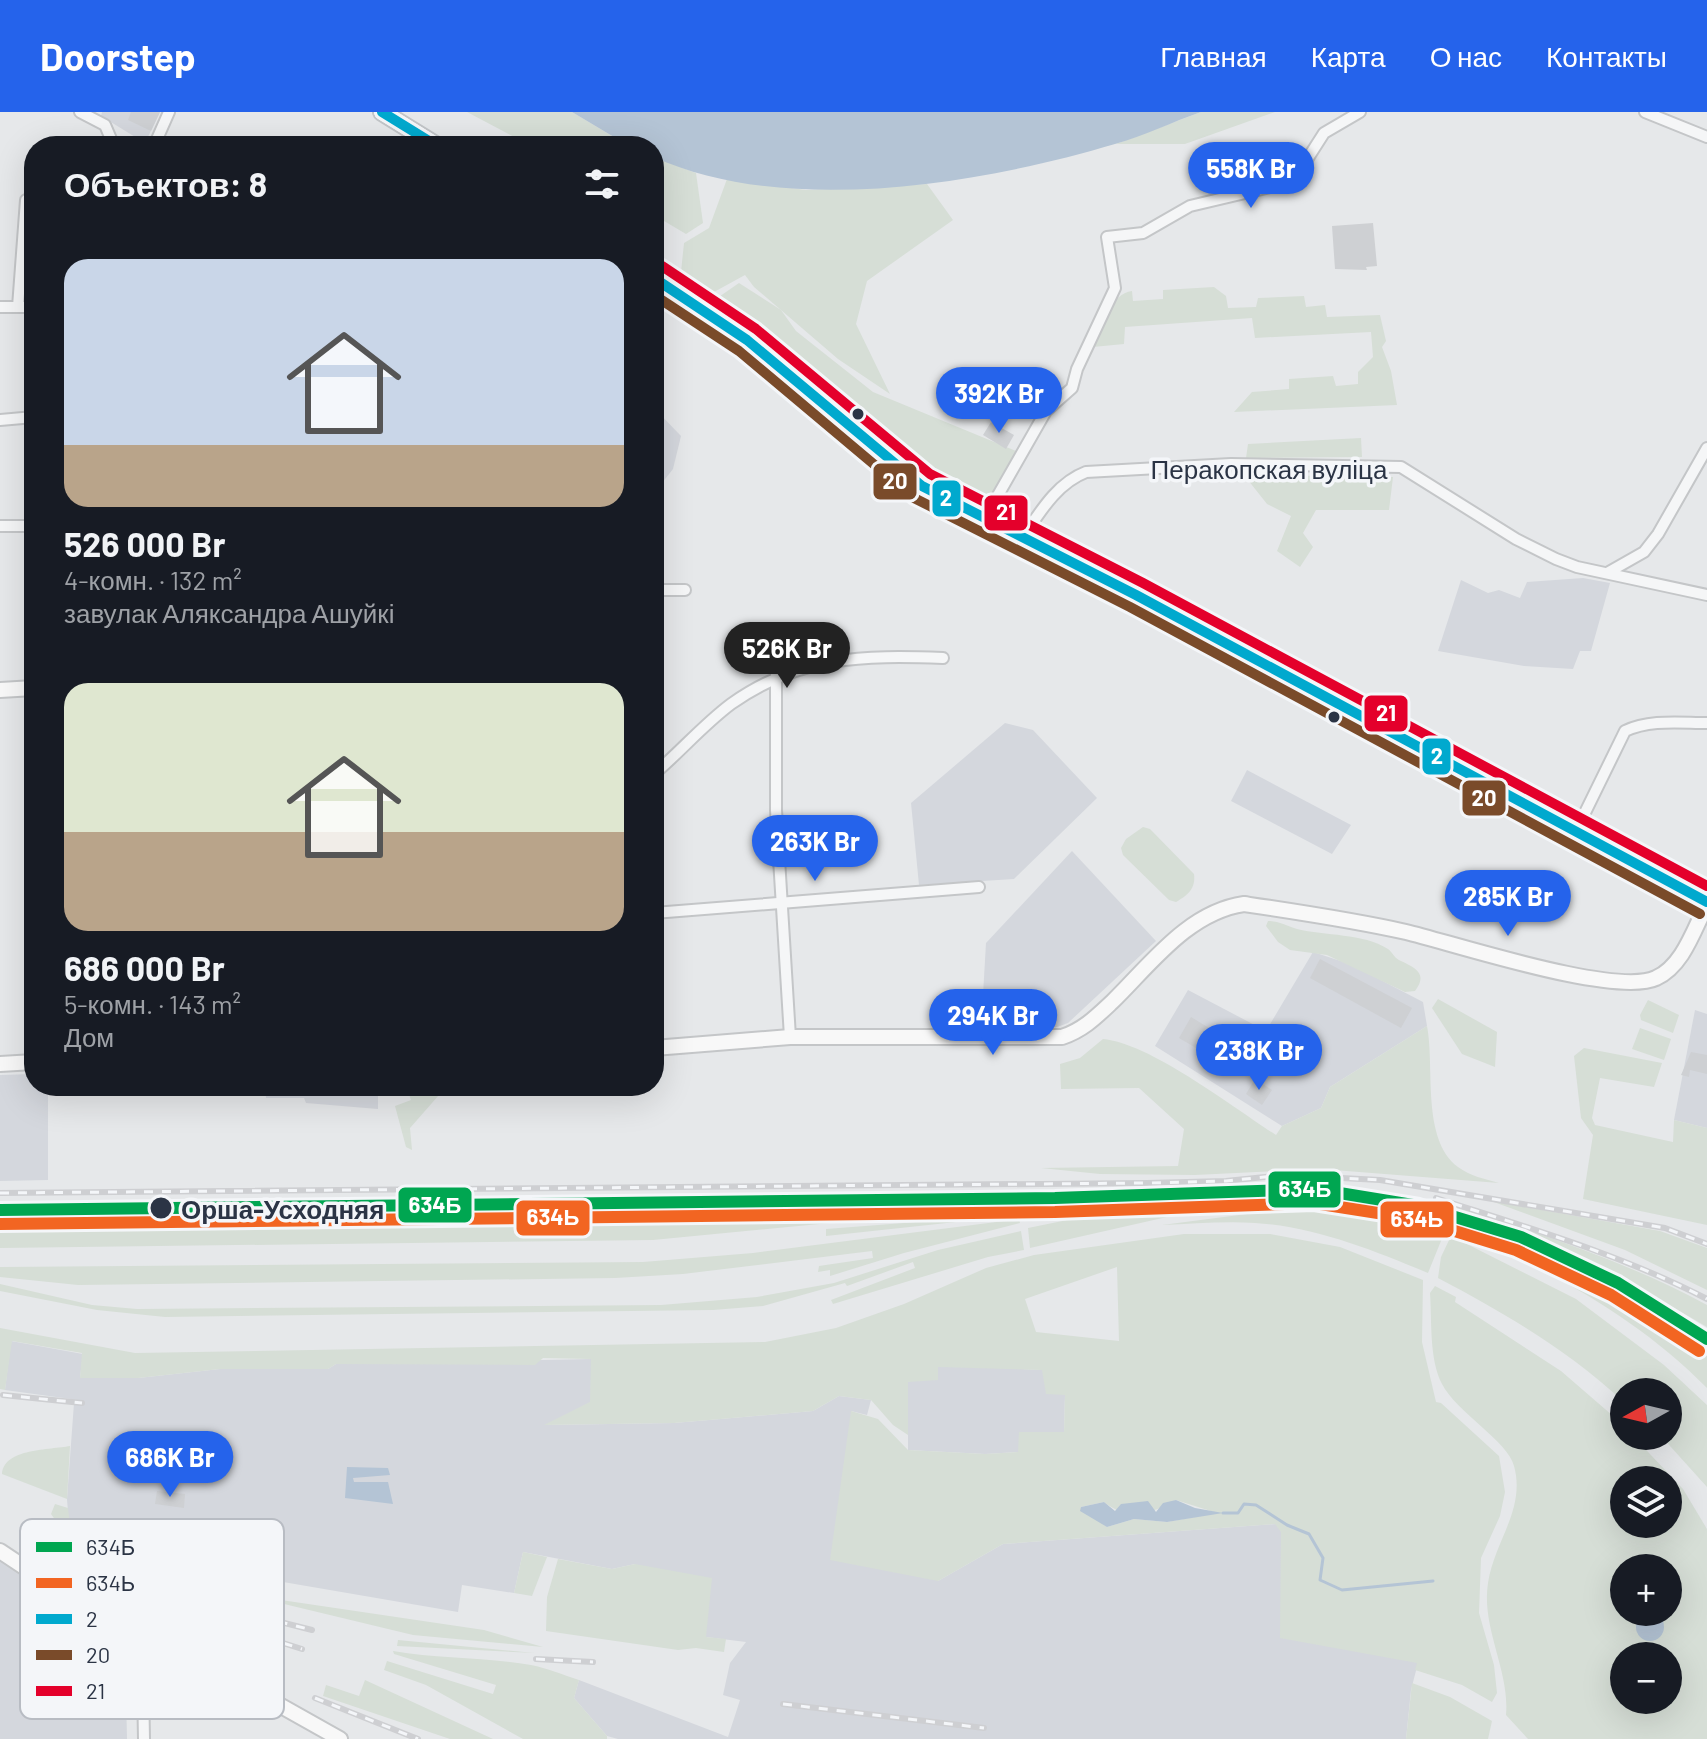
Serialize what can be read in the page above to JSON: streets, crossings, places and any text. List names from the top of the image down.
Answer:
{
  "streets": {
    "street": ["Перакопская вуліца"]
  },
  "places": ["Орша-Усходняя"],
  "lines": [
    "transit line 2",
    "transit line 21",
    "transit line 20",
    "transit line 634Б",
    "transit line 634Ь"
  ],
  "legend": [
    "634Б",
    "634Ь",
    "2",
    "20",
    "21"
  ],
  "north": "left",
  "page": {
    "header": "Doorstep",
    "nav": [
      "Главная",
      "Карта",
      "О нас",
      "Контакты"
    ],
    "heading": "Объектов: 8",
    "price": [
      "558K Br",
      "392K Br",
      "526K Br",
      "263K Br",
      "285K Br",
      "294K Br",
      "238K Br",
      "686K Br"
    ],
    "list": [
      {
        "name": "526 000 Br",
        "note": "4-комн. · 132 m² · завулак Аляксандра Ашуйкі"
      },
      {
        "name": "686 000 Br",
        "note": "5-комн. · 143 m² · Дом"
      }
    ],
    "map_buttons": ["+", "−"]
  }
}
